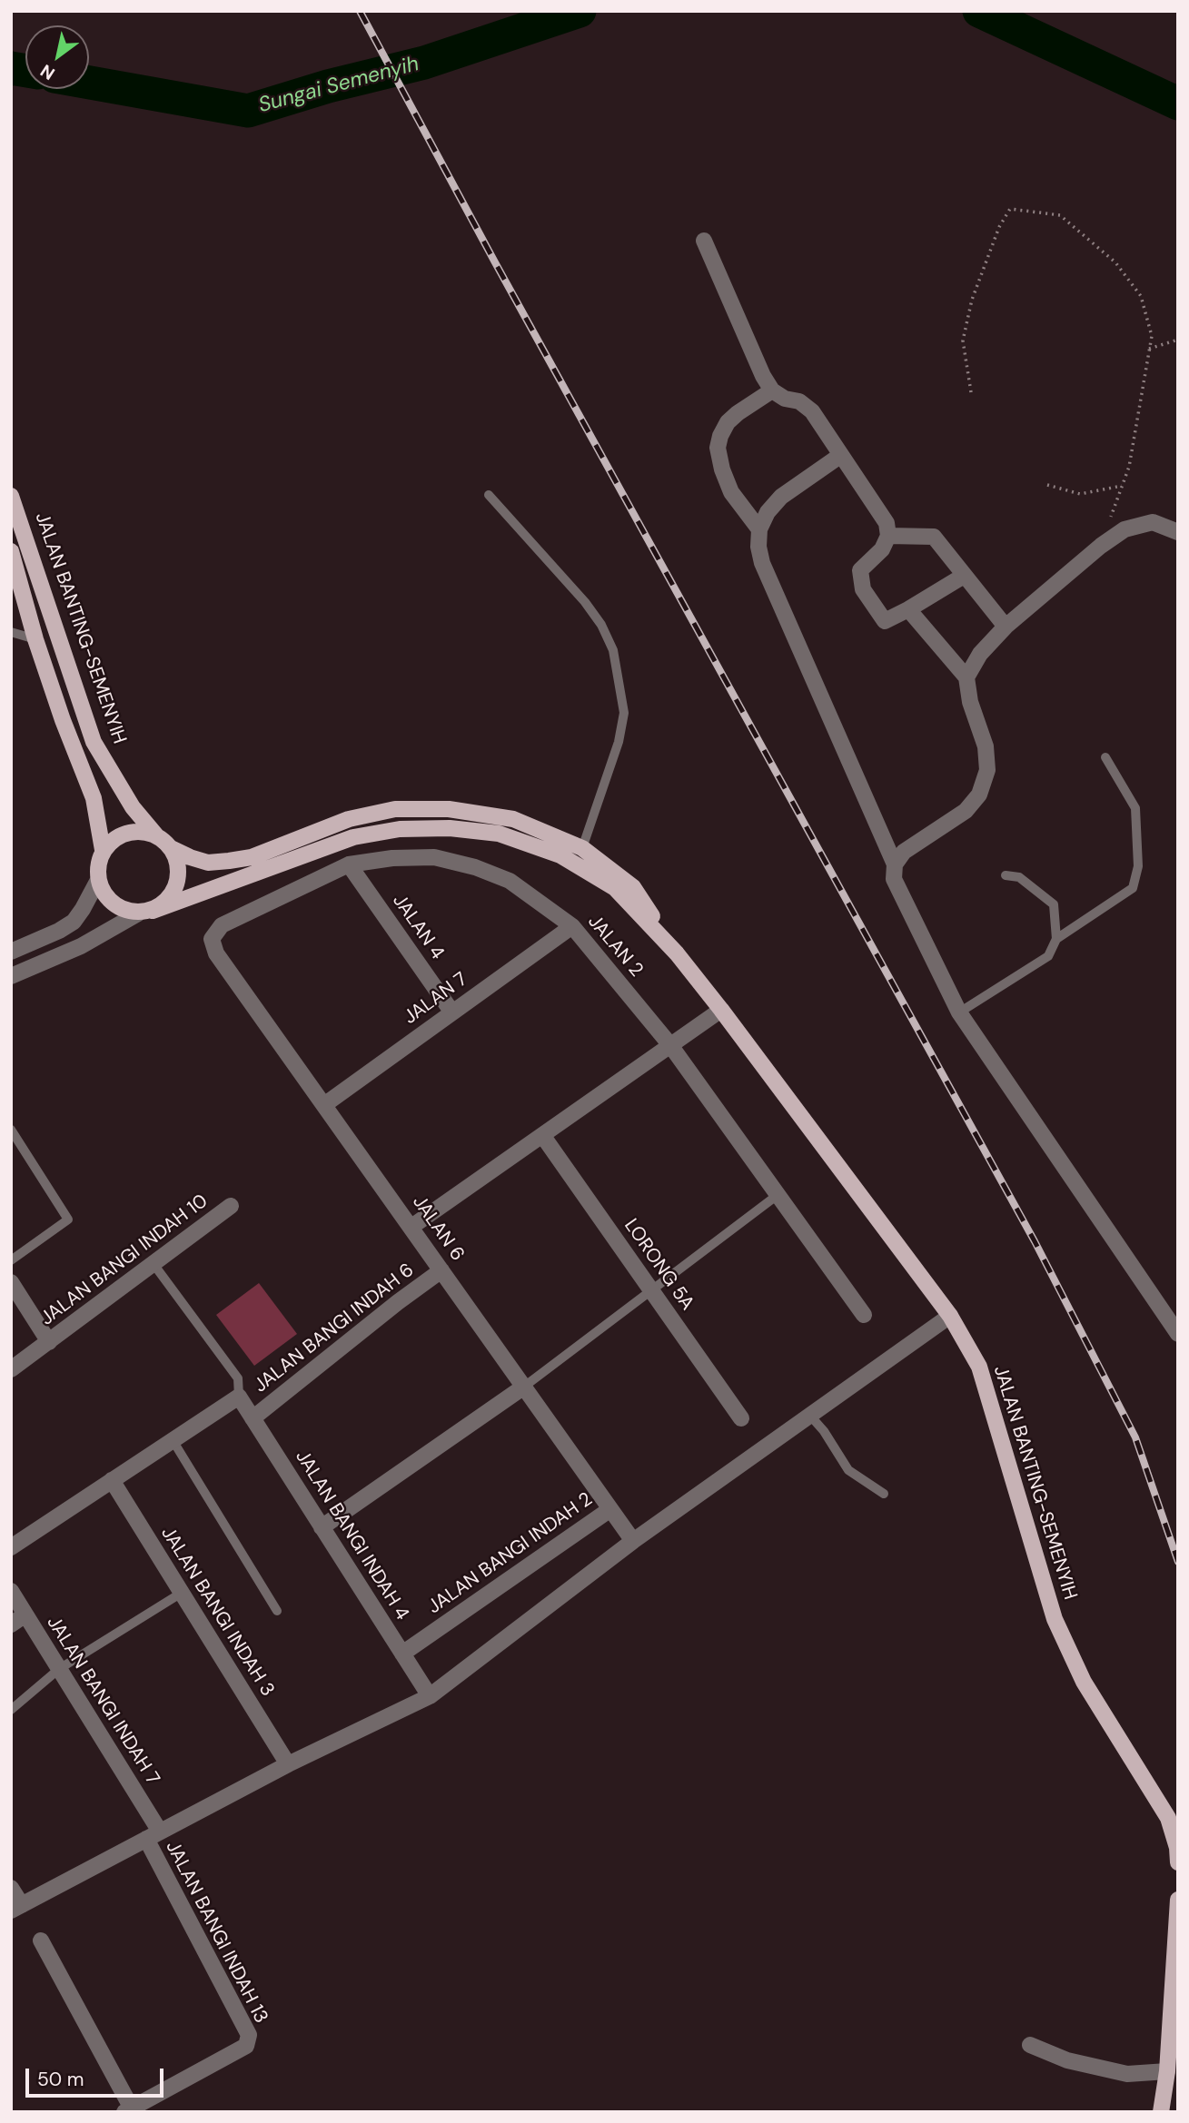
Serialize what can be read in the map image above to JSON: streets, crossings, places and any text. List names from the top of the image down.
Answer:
{
  "streets": {
    "main road": ["JALAN BANTING-SEMENYIH"],
    "street": [
      "JALAN 4",
      "JALAN 2",
      "JALAN 7",
      "JALAN 6",
      "JALAN BANGI INDAH 10",
      "LORONG 5A",
      "JALAN BANGI INDAH 6",
      "JALAN BANGI INDAH 4",
      "JALAN BANGI INDAH 2",
      "JALAN BANGI INDAH 3",
      "JALAN BANGI INDAH 7",
      "JALAN BANGI INDAH 13"
    ]
  },
  "crossings": [
    ["JALAN 4", "JALAN 2"],
    ["JALAN 4", "JALAN 7"],
    ["JALAN 2", "JALAN 7"],
    ["JALAN 2", "JALAN 6"],
    ["JALAN 7", "JALAN 6"],
    ["JALAN 6", "JALAN BANGI INDAH 6"],
    ["JALAN 6", "JALAN BANGI INDAH 2"],
    ["JALAN BANGI INDAH 6", "JALAN BANGI INDAH 4"],
    ["JALAN BANGI INDAH 4", "JALAN BANGI INDAH 2"],
    ["JALAN BANGI INDAH 7", "JALAN BANGI INDAH 13"]
  ],
  "water": ["Sungai Semenyih"],
  "scale_bar": "50 m",
  "north": "bottom left"
}
